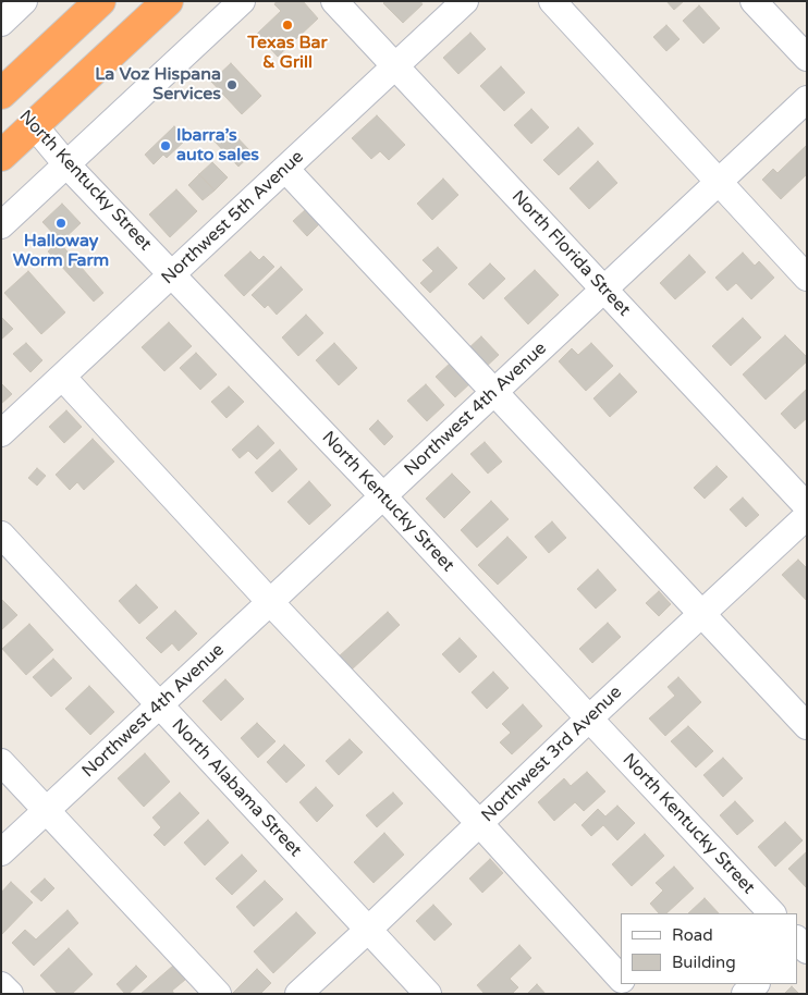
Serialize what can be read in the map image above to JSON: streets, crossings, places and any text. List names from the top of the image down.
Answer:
{
  "streets": {
    "highway": ["North Kentucky Street"],
    "street": [
      "Northwest 5th Avenue",
      "North Florida Street",
      "Northwest 4th Avenue",
      "Northwest 3rd Avenue",
      "North Alabama Street"
    ]
  },
  "crossings": [
    ["North Kentucky Street", "Northwest 5th Avenue"],
    ["North Kentucky Street", "Northwest 4th Avenue"],
    ["North Kentucky Street", "Northwest 3rd Avenue"],
    ["Northwest 5th Avenue", "North Florida Street"],
    ["North Florida Street", "Northwest 4th Avenue"],
    ["Northwest 4th Avenue", "North Alabama Street"],
    ["Northwest 3rd Avenue", "North Alabama Street"]
  ],
  "places": [
    "Texas Bar & Grill",
    "La Voz Hispana Services",
    "Ibarra’s auto sales",
    "Halloway Worm Farm"
  ],
  "legend": ["Road", "Building"]
}
